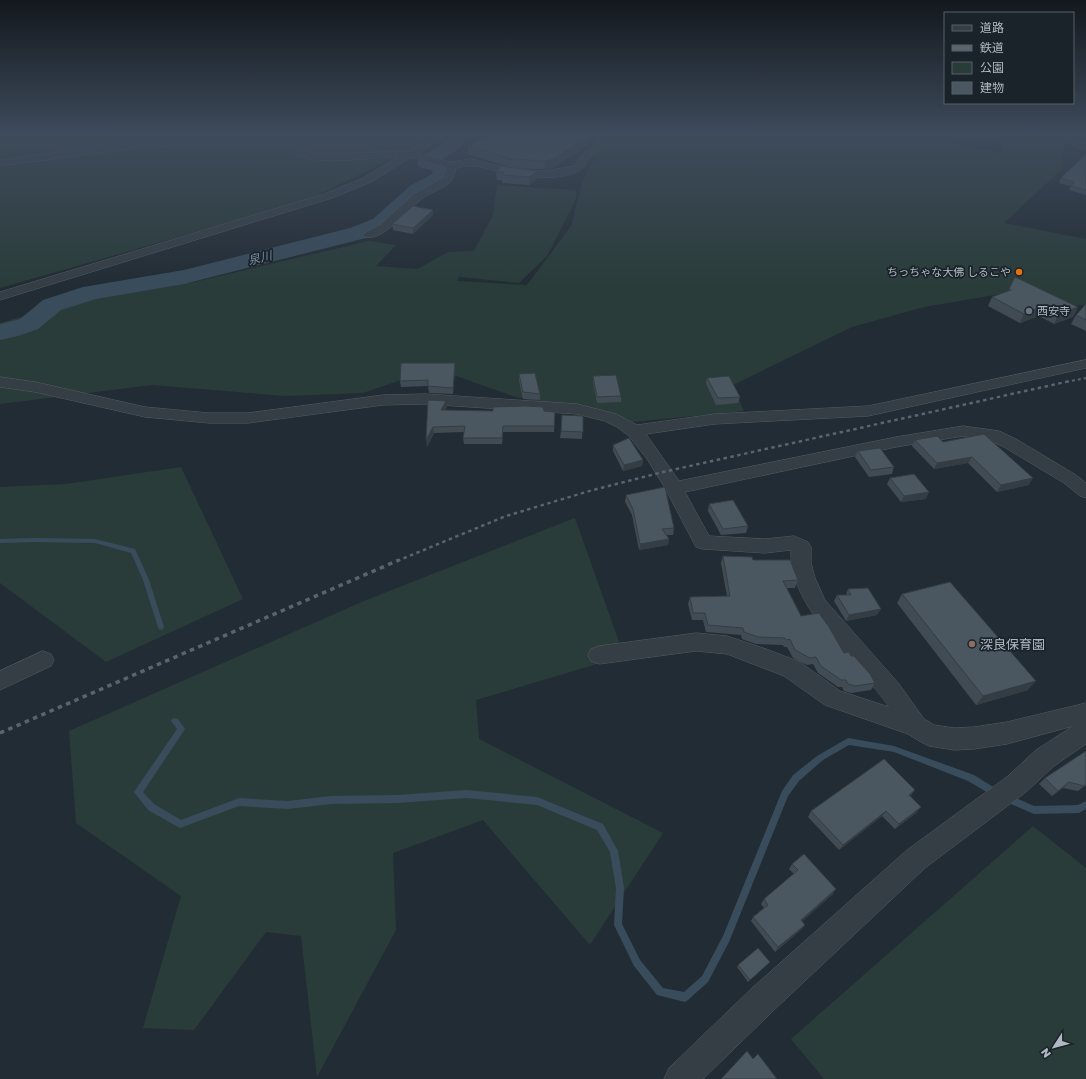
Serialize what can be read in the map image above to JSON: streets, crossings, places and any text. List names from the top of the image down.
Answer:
{
  "water": ["泉川"],
  "places": ["ちっちゃな大佛 しるこや", "西安寺", "深良保育園"],
  "legend": [
    "道路",
    "鉄道",
    "公園",
    "建物"
  ],
  "north": "bottom left"
}
